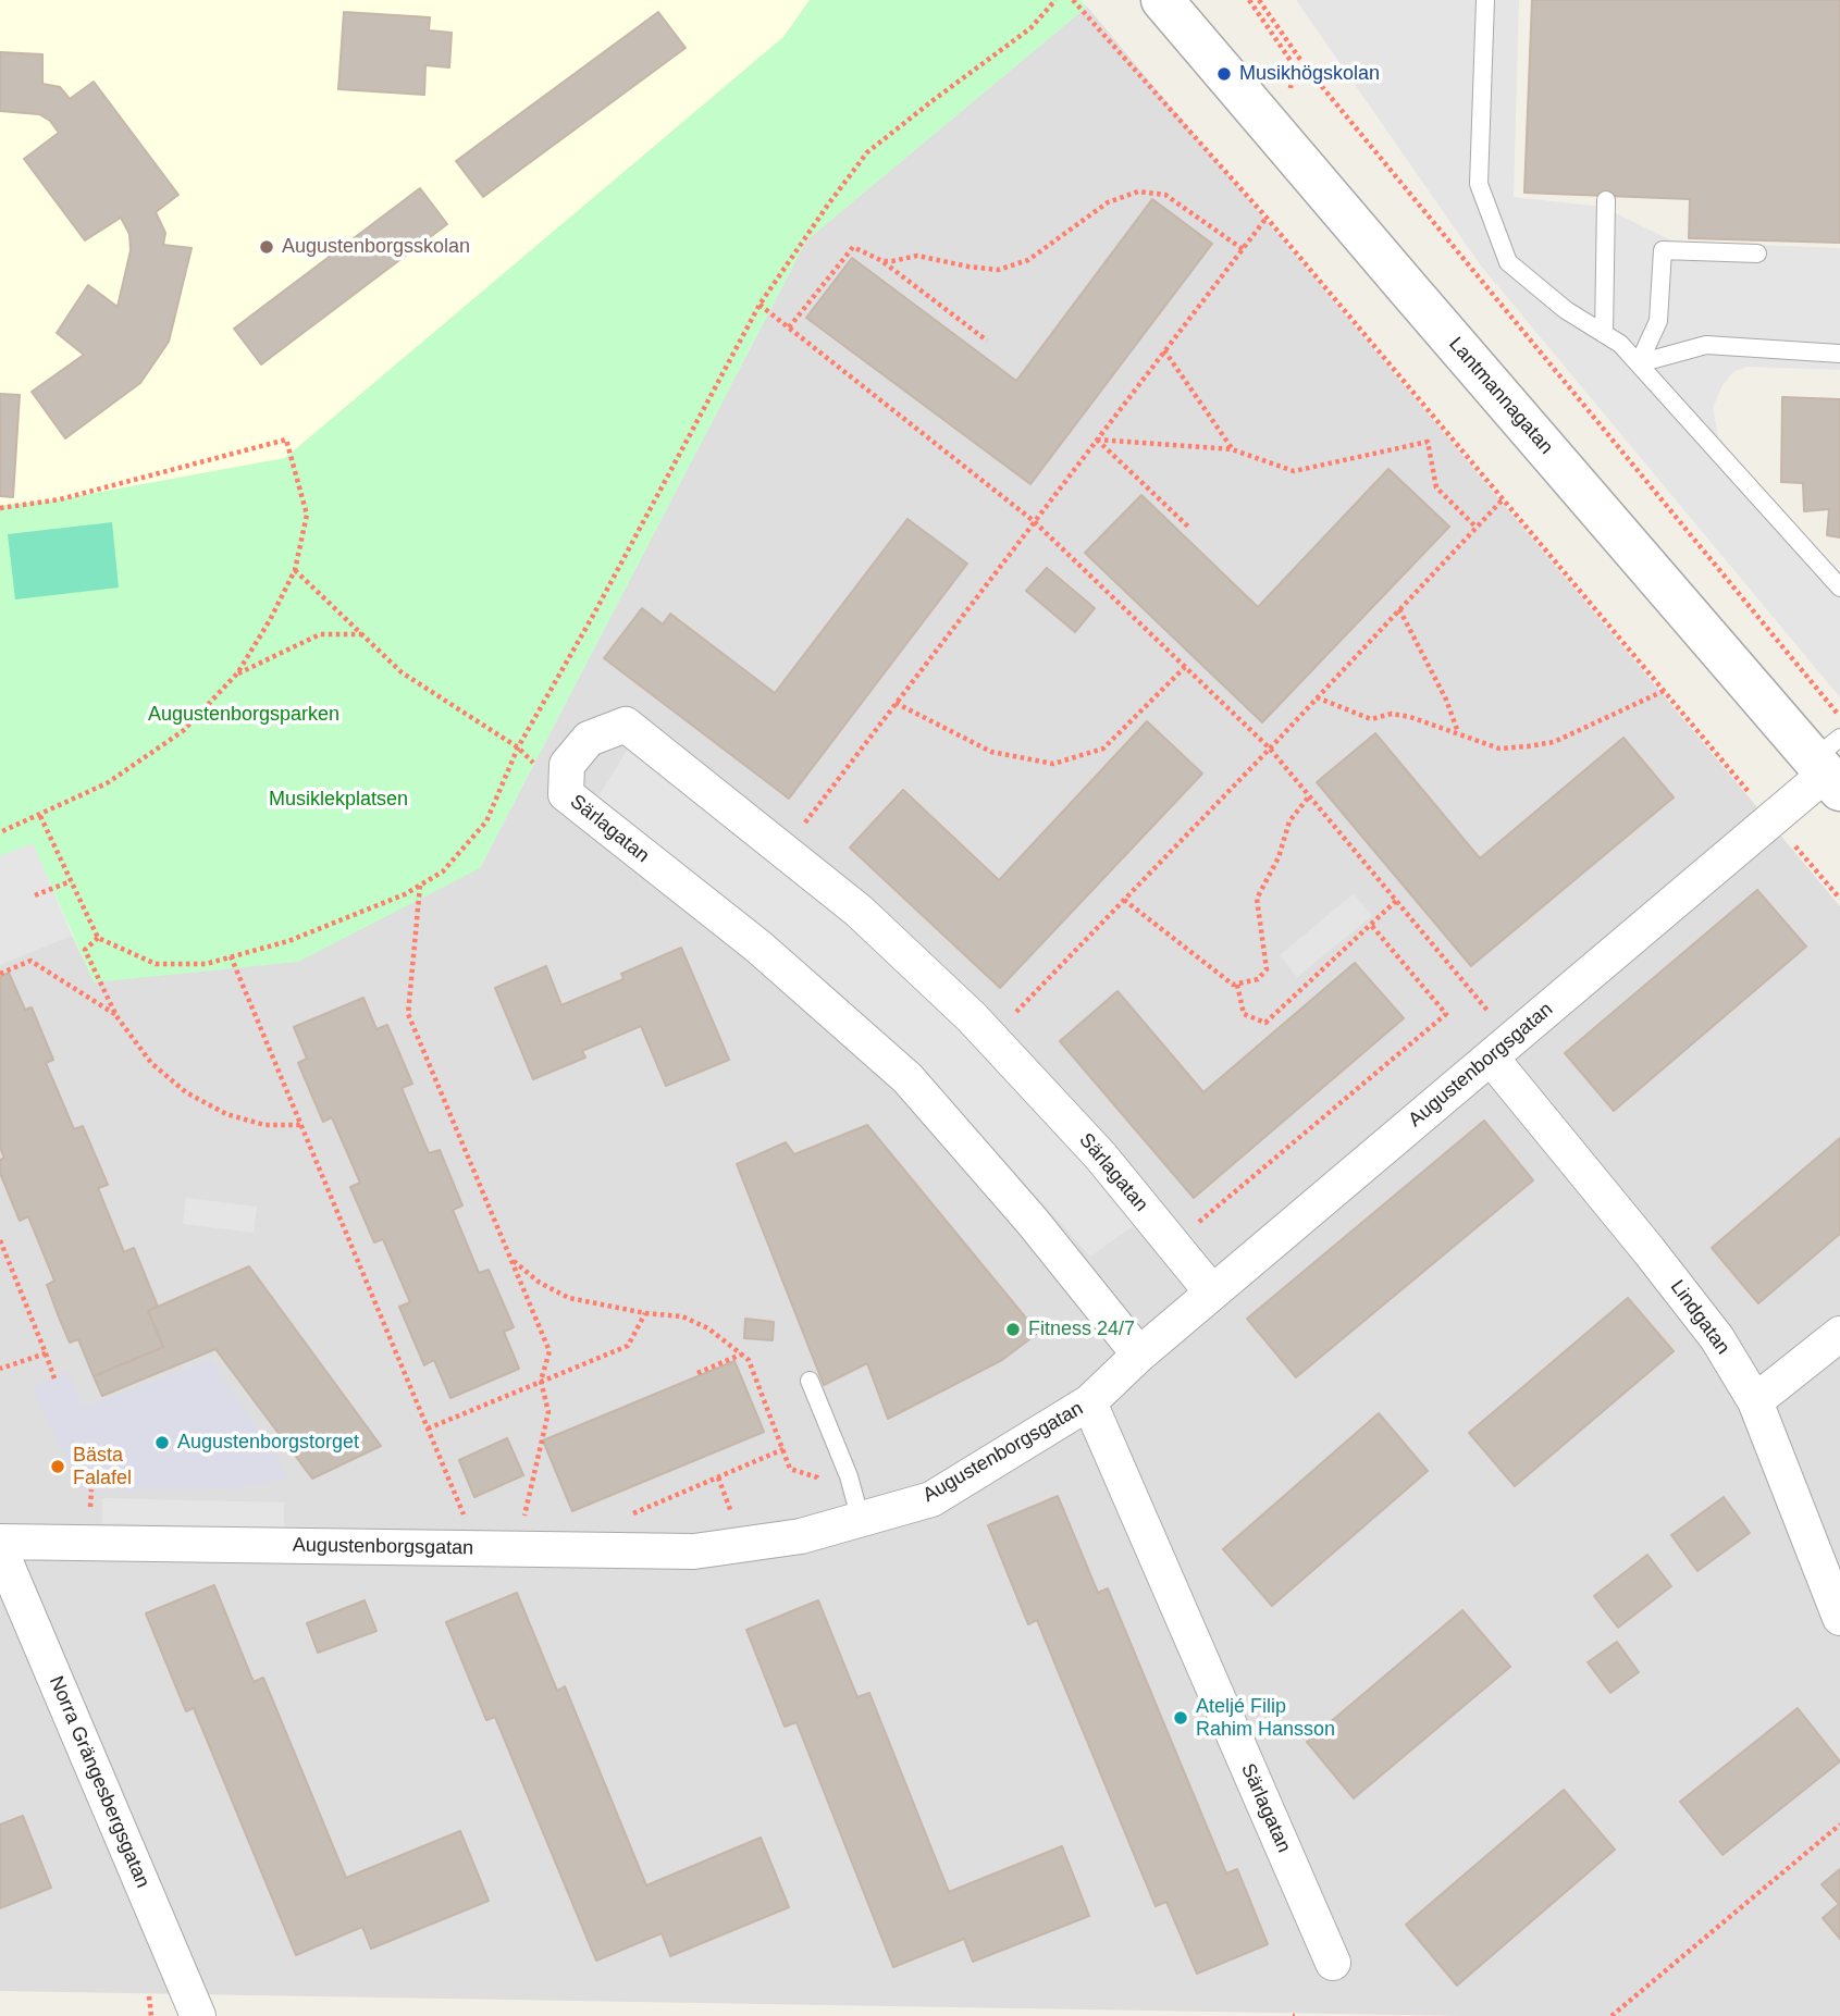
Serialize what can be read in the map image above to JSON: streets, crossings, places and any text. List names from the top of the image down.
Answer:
{
  "streets": {
    "street": [
      "Lantmannagatan",
      "Särlagatan",
      "Augustenborgsgatan",
      "Lindgatan",
      "Norra Grängesbergsgatan"
    ]
  },
  "crossings": [
    ["Lantmannagatan", "Augustenborgsgatan"],
    ["Särlagatan", "Augustenborgsgatan"],
    ["Augustenborgsgatan", "Lindgatan"]
  ],
  "parks": ["Augustenborgsparken", "Musiklekplatsen"],
  "places": [
    "Musikhögskolan",
    "Augustenborgsskolan",
    "Fitness 24/7",
    "Augustenborgstorget",
    "Bästa Falafel",
    "Ateljé Filip Rahim Hansson"
  ]
}
